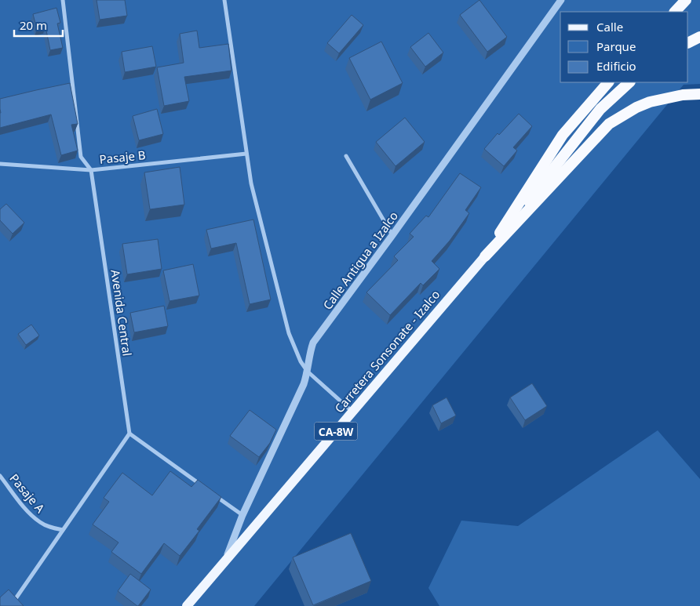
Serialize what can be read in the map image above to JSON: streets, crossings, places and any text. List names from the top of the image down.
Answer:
{
  "streets": {
    "main road": ["Carretera Sonsonate - Izalco", "CA-8W"],
    "street": [
      "Pasaje B",
      "Calle Antigua a Izalco",
      "Avenida Central",
      "Pasaje A"
    ]
  },
  "crossings": [
    ["Pasaje B", "Avenida Central"],
    ["Calle Antigua a Izalco", "Carretera Sonsonate - Izalco"]
  ],
  "legend": ["Calle", "Parque", "Edificio"],
  "scale_bar": "20 m"
}
